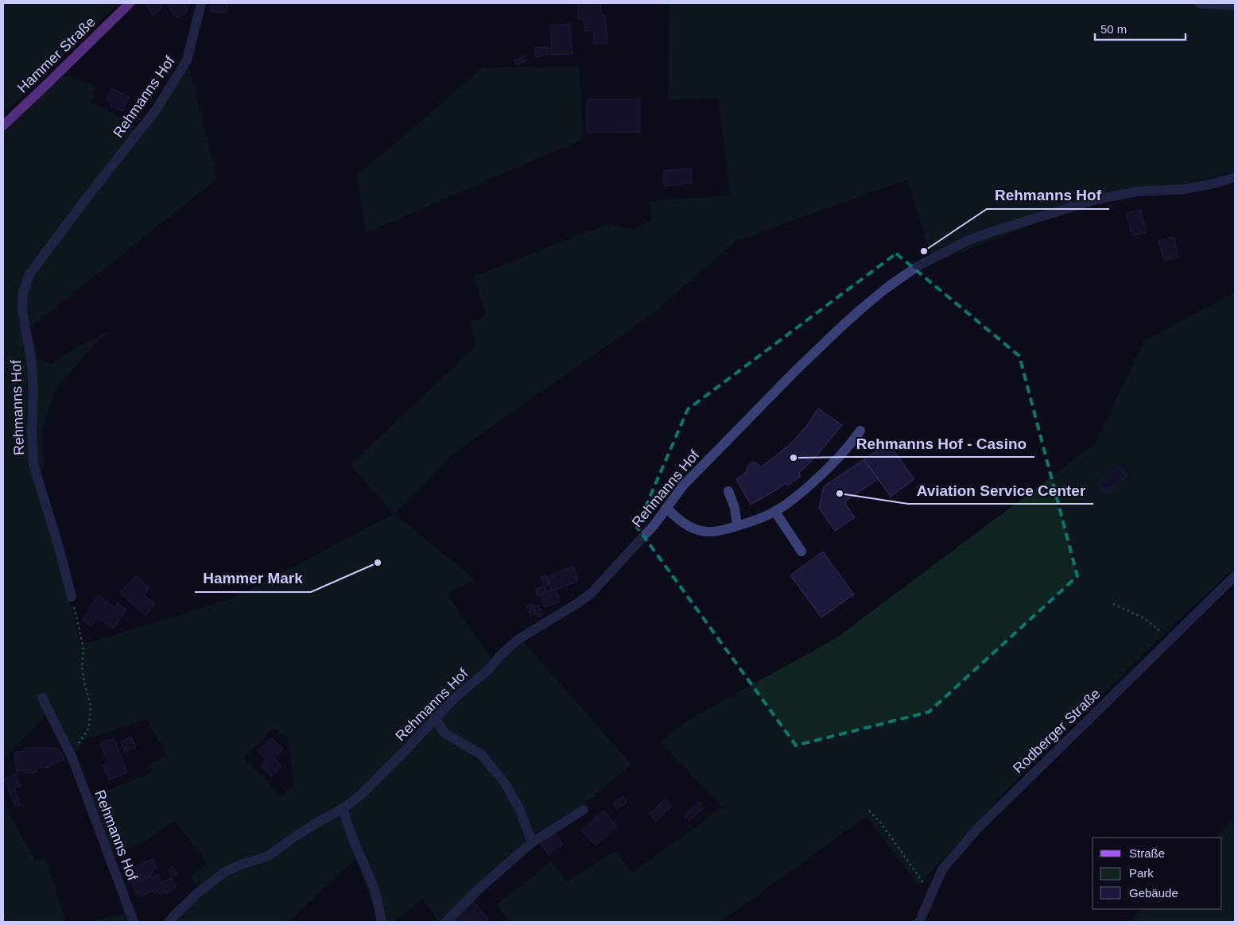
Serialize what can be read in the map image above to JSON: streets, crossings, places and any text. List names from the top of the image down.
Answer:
{
  "streets": {
    "main road": ["Hammer Straße"],
    "street": ["Rehmanns Hof", "Rodberger Straße"]
  },
  "places": [
    "Rehmanns Hof",
    "Rehmanns Hof - Casino",
    "Aviation Service Center",
    "Hammer Mark"
  ],
  "legend": ["Straße", "Park", "Gebäude"],
  "scale_bar": "50 m"
}
